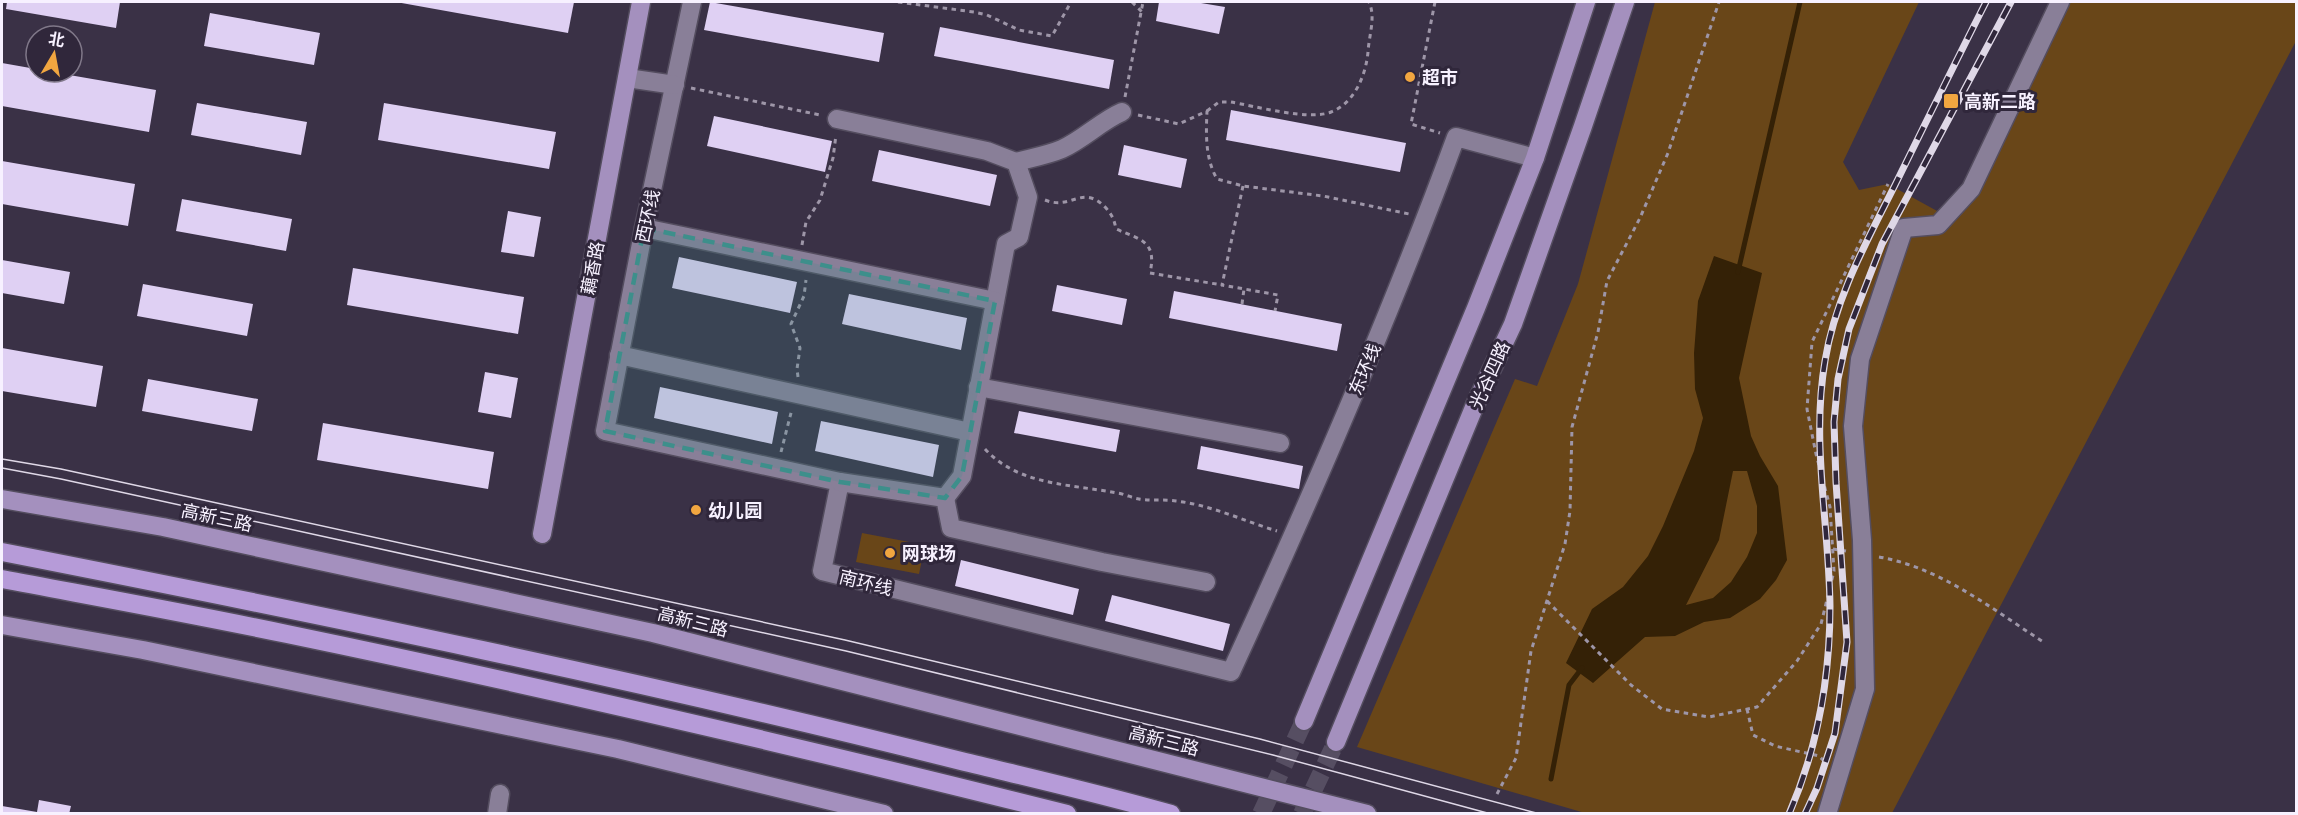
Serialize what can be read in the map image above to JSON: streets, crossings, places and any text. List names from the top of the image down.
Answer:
{
  "streets": {
    "main road": ["藕香路", "光谷四路", "高新三路"],
    "street": ["西环线", "东环线", "南环线"]
  },
  "crossings": [
    ["东环线", "南环线"]
  ],
  "places": {
    "other": ["超市", "幼儿园", "网球场"],
    "transit": ["高新二路"]
  },
  "north": "top"
}
